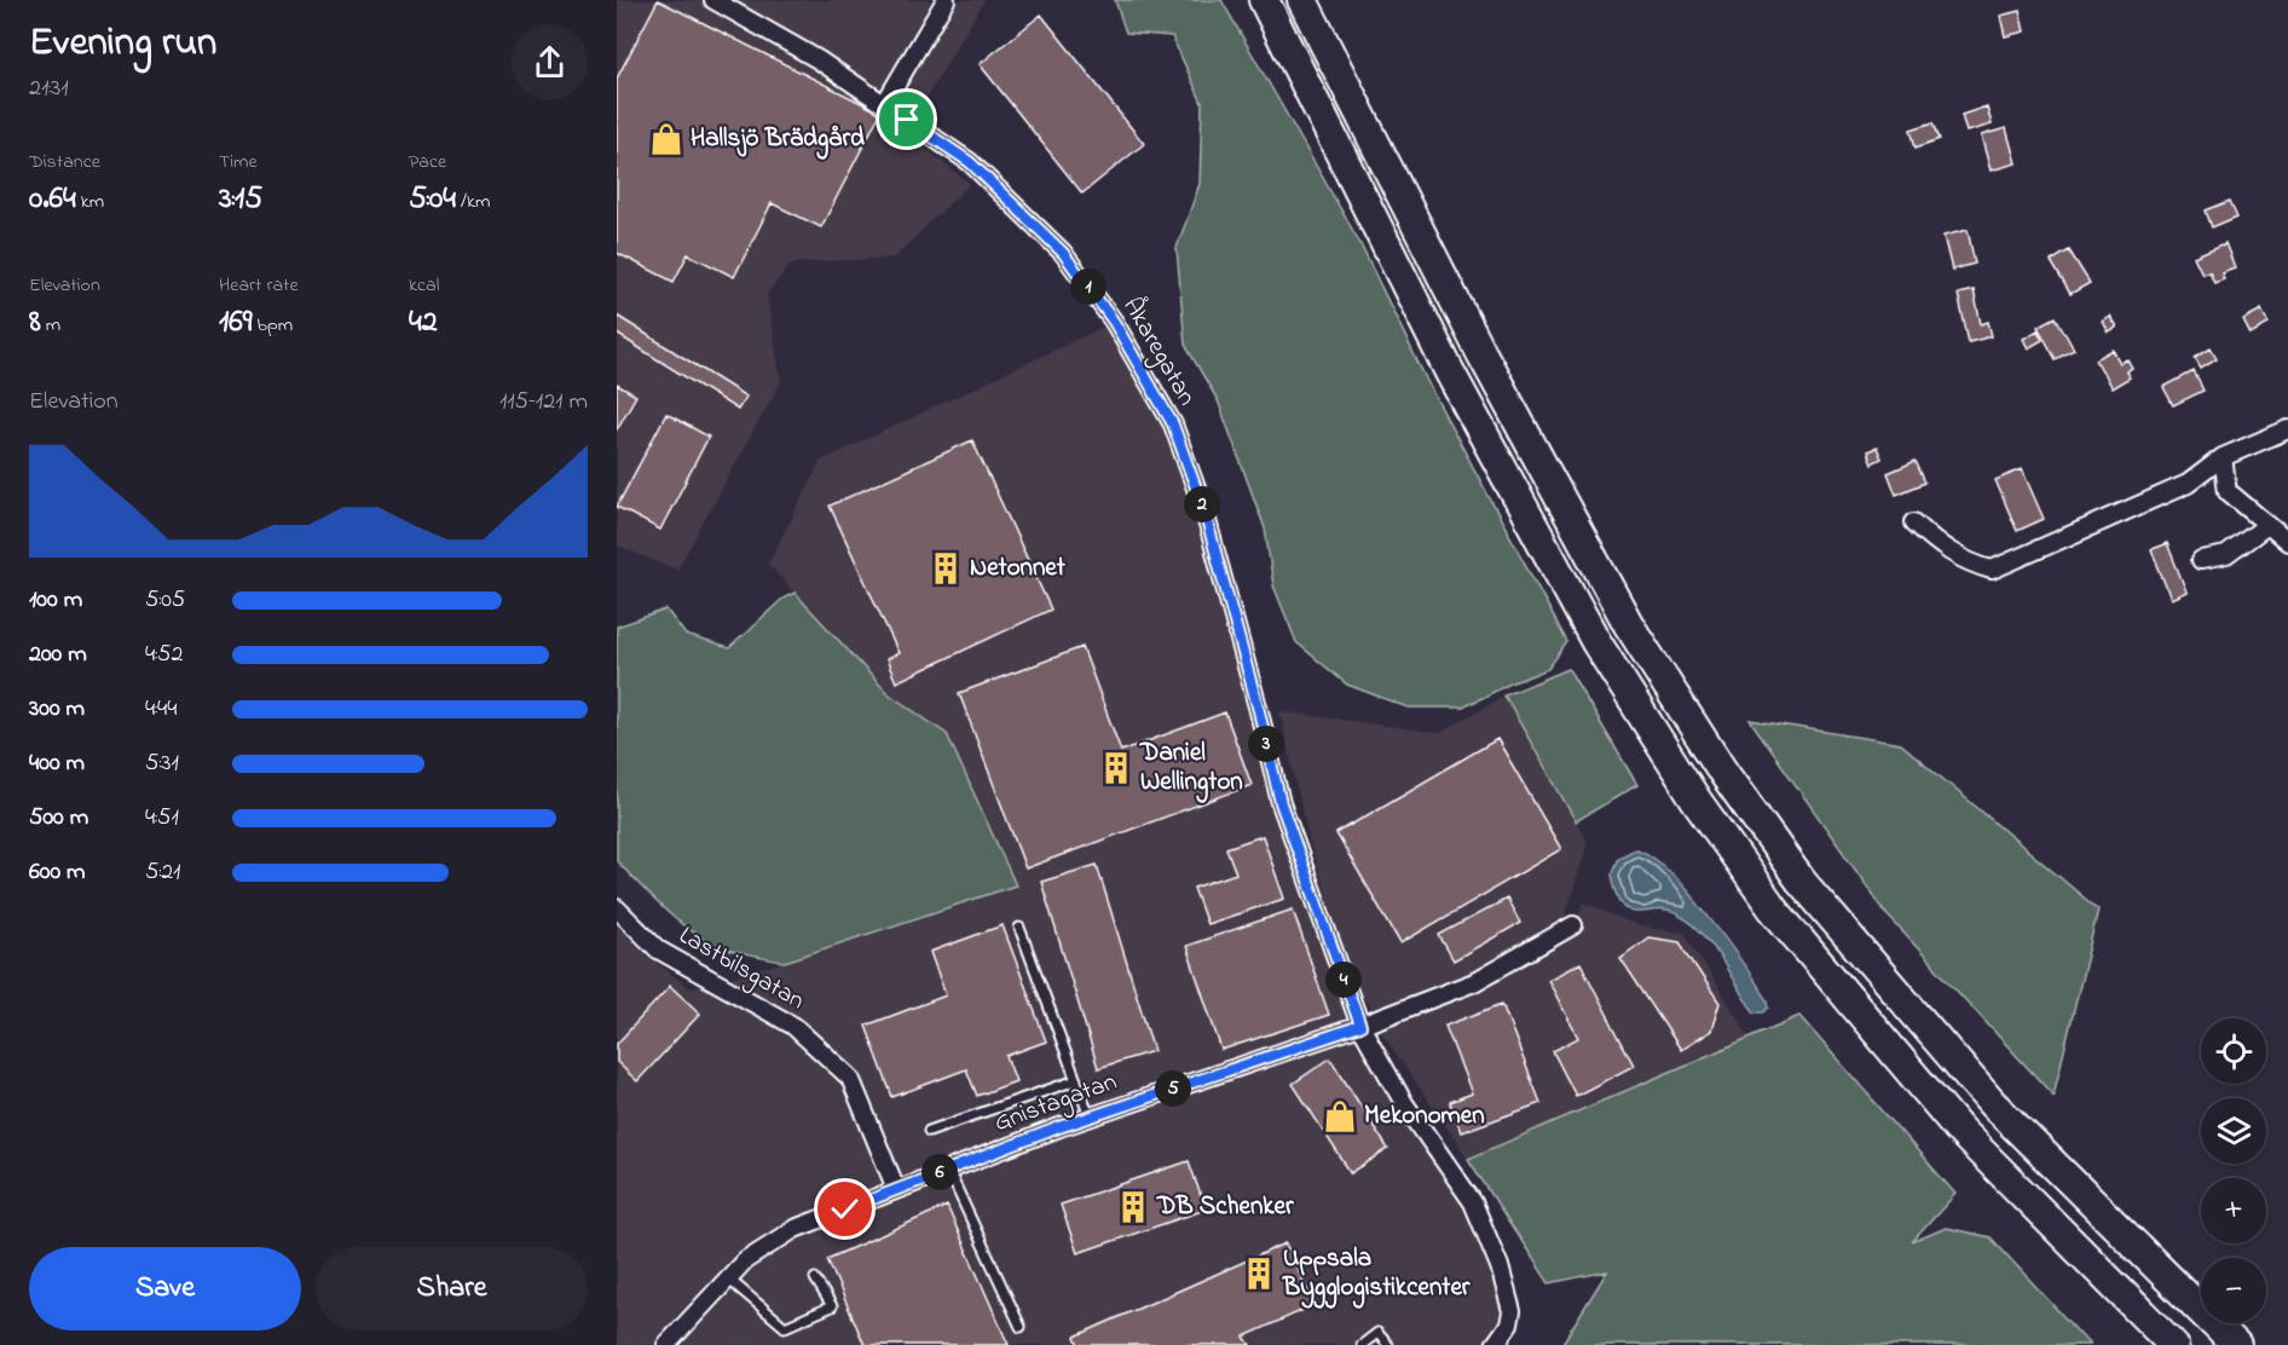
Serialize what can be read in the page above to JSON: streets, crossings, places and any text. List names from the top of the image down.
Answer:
{
  "streets": {
    "street": ["Åkaregatan", "Lastbilsgatan", "Gnistagatan"]
  },
  "crossings": [
    ["Åkaregatan", "Gnistagatan"],
    ["Lastbilsgatan", "Gnistagatan"]
  ],
  "places": {
    "shop": ["Hallsjö Brädgård", "Mekonomen"],
    "building": [
      "Netonnet",
      "Daniel Wellington",
      "DB Schenker",
      "Uppsala Bygglogistikcenter"
    ]
  },
  "page": {
    "heading": ["Evening run", "21:31"],
    "stats": [
      ["Distance", "0.64 km"],
      ["Time", "3:15"],
      ["Pace", "5:04 /km"],
      ["Elevation", "8 m"],
      ["Heart rate", "169 bpm"],
      ["kcal", "42"]
    ],
    "pins": [
      "1",
      "2",
      "3",
      "4",
      "5",
      "6"
    ],
    "chart": ["Elevation", "115–121 m"],
    "list": [
      {
        "name": "100 m",
        "note": "5:05"
      },
      {
        "name": "200 m",
        "note": "4:52"
      },
      {
        "name": "300 m",
        "note": "4:44"
      },
      {
        "name": "400 m",
        "note": "5:31"
      },
      {
        "name": "500 m",
        "note": "4:51"
      },
      {
        "name": "600 m",
        "note": "5:21"
      }
    ],
    "map_buttons": ["+", "−"],
    "buttons": ["Save", "Share"]
  }
}
